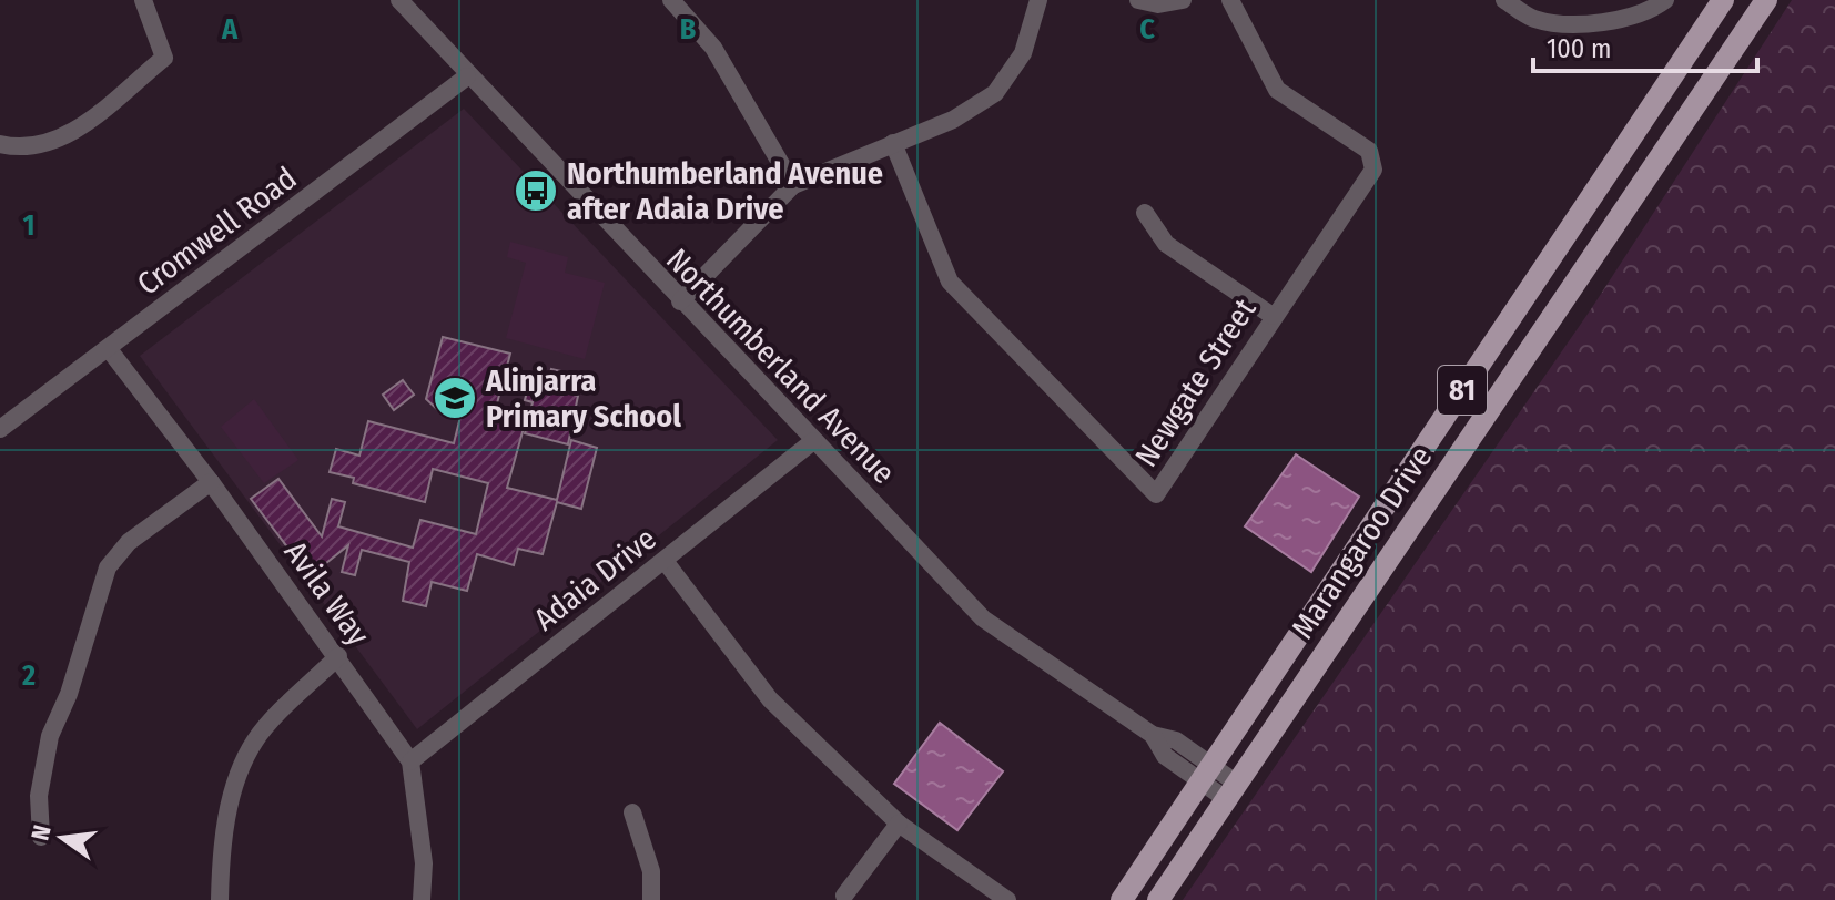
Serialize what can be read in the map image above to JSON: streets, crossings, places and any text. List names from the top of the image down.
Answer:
{
  "streets": {
    "main road": ["81", "Marangaroo Drive"],
    "street": [
      "Cromwell Road",
      "Northumberland Avenue",
      "Newgate Street",
      "Adaia Drive",
      "Avila Way"
    ]
  },
  "crossings": [
    ["Cromwell Road", "Northumberland Avenue"],
    ["Cromwell Road", "Avila Way"],
    ["Northumberland Avenue", "Marangaroo Drive"],
    ["Northumberland Avenue", "Adaia Drive"],
    ["Adaia Drive", "Avila Way"]
  ],
  "places": {
    "bus stop": ["Northumberland Avenue after Adaia Drive"],
    "school or university": ["Alinjarra Primary School"]
  },
  "scale_bar": "100 m",
  "north": "left",
  "grid": {
    "columns": ["A", "B", "C"],
    "rows": ["1", "2"]
  }
}
